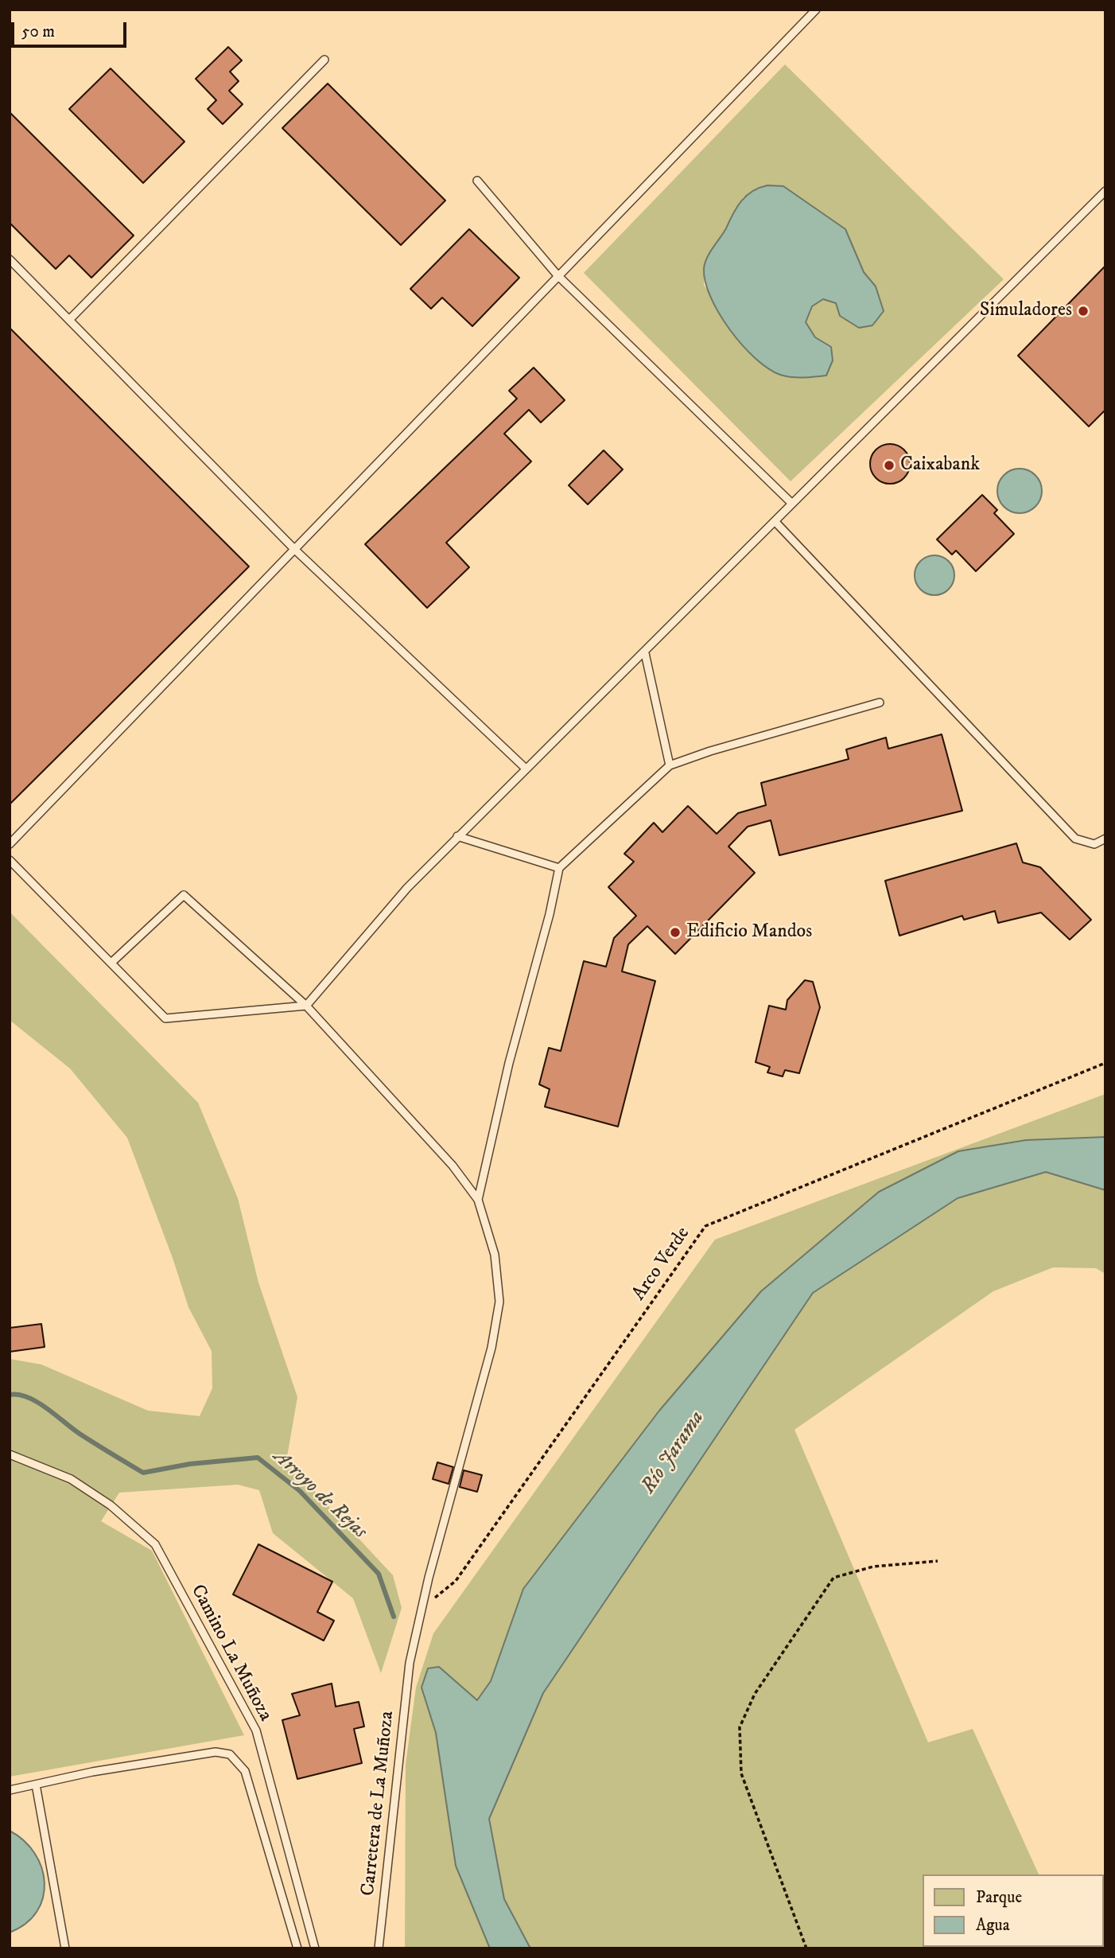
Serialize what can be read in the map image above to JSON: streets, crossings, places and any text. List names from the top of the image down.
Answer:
{
  "streets": {
    "lane": ["Camino La Muñoza", "Carretera de La Muñoza"],
    "path": ["Arco Verde"]
  },
  "crossings": [
    ["Arco Verde", "Carretera de La Muñoza"]
  ],
  "water": ["Río Jarama", "Arroyo de Rejas"],
  "places": ["Simuladores", "Caixabank", "Edificio Mandos"],
  "legend": ["Parque", "Agua"],
  "scale_bar": "50 m"
}
